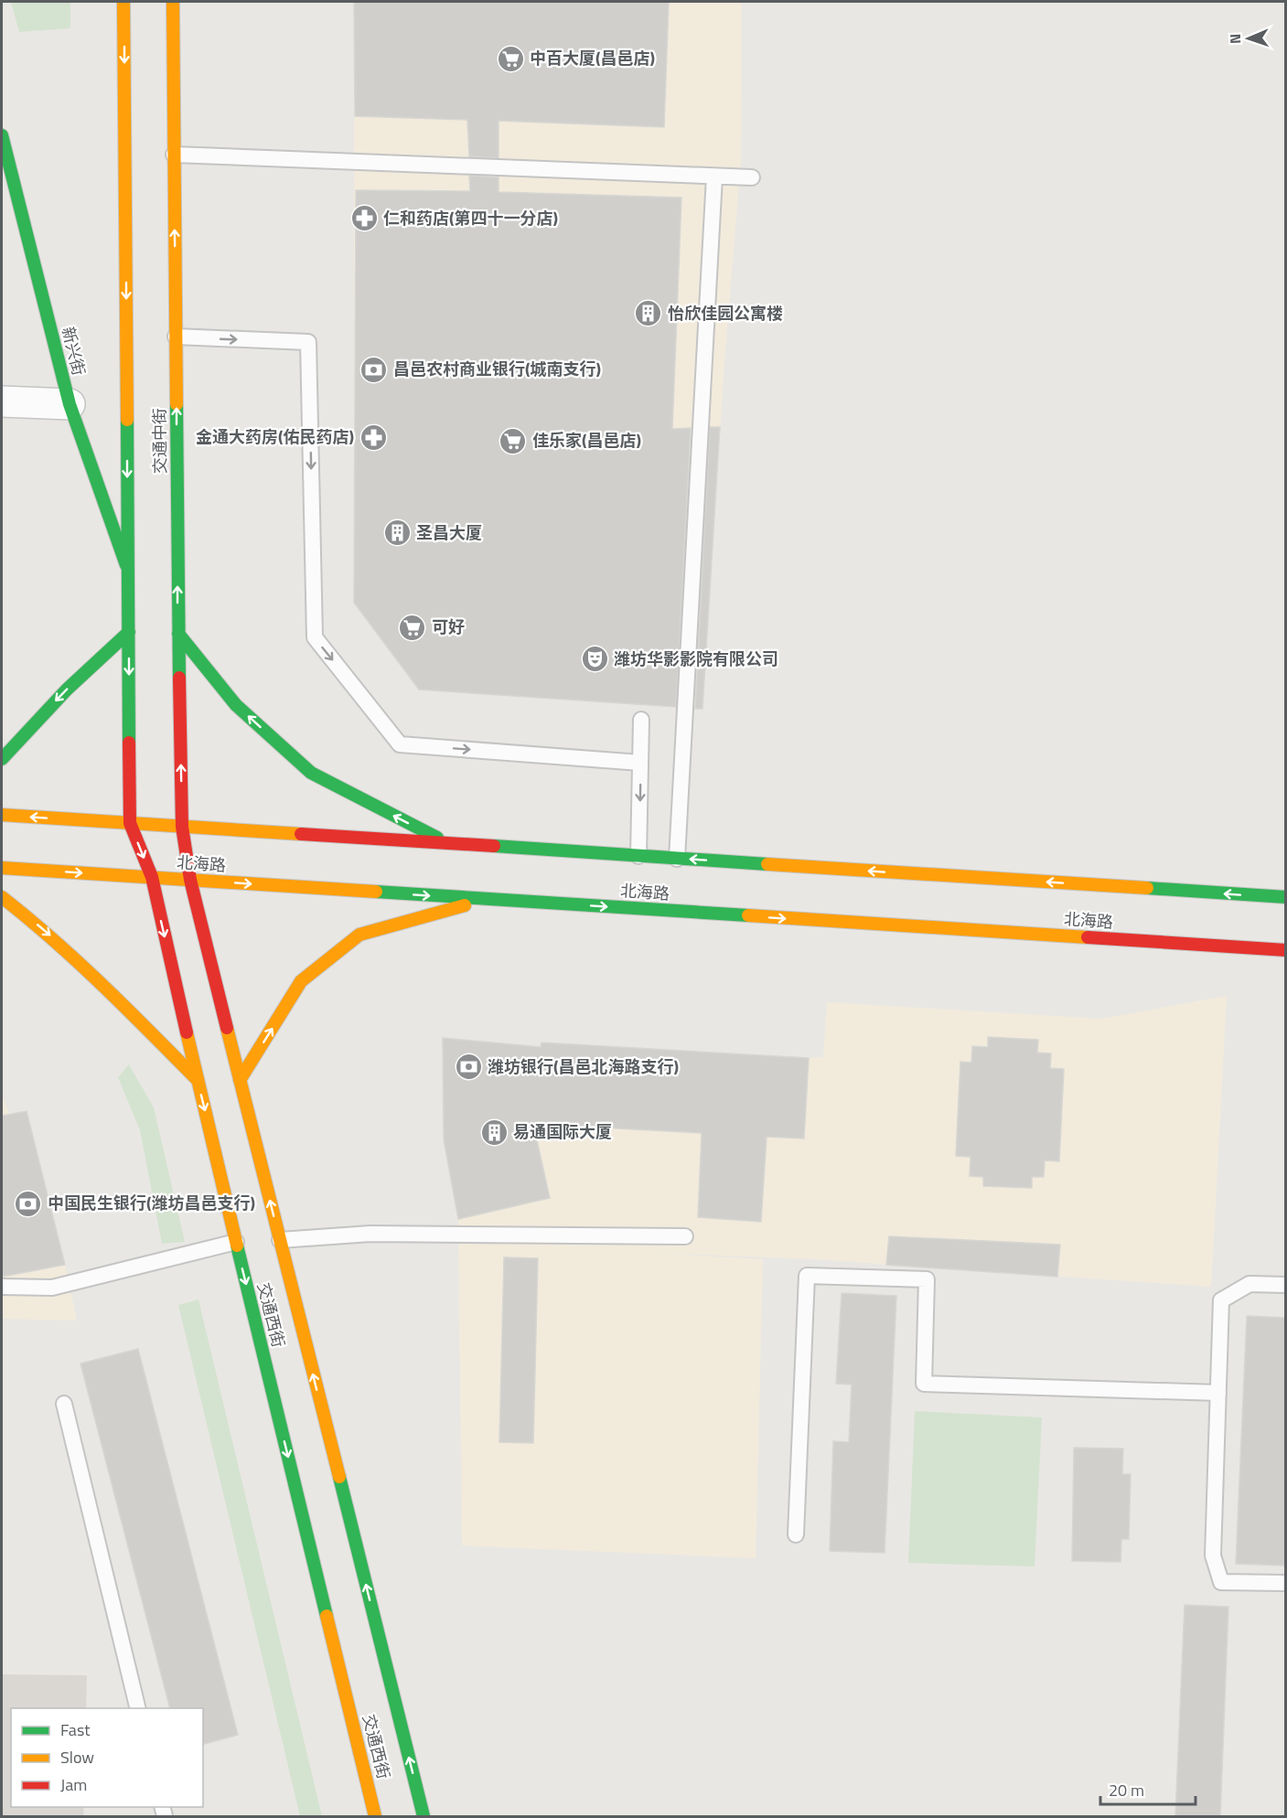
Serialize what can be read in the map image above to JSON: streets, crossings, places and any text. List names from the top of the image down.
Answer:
{
  "streets": {
    "main road": [
      "新兴街",
      "交通中街",
      "北海路",
      "交通西街"
    ]
  },
  "crossings": [
    ["新兴街", "交通中街"],
    ["交通中街", "北海路"],
    ["交通中街", "交通西街"],
    ["北海路", "交通西街"]
  ],
  "places": {
    "supermarket": ["中百大厦(昌邑店)", "佳乐家(昌邑店)", "可好"],
    "pharmacy": ["仁和药店(第四十一分店)", "金通大药房(佑民药店)"],
    "building": ["怡欣佳园公寓楼", "圣昌大厦", "易通国际大厦"],
    "bank": ["昌邑农村商业银行(城南支行)", "潍坊银行(昌邑北海路支行)", "中国民生银行(潍坊昌邑支行)"],
    "theatre": ["潍坊华影影院有限公司"]
  },
  "legend": ["Fast", "Slow", "Jam"],
  "scale_bar": "20 m",
  "north": "left"
}
